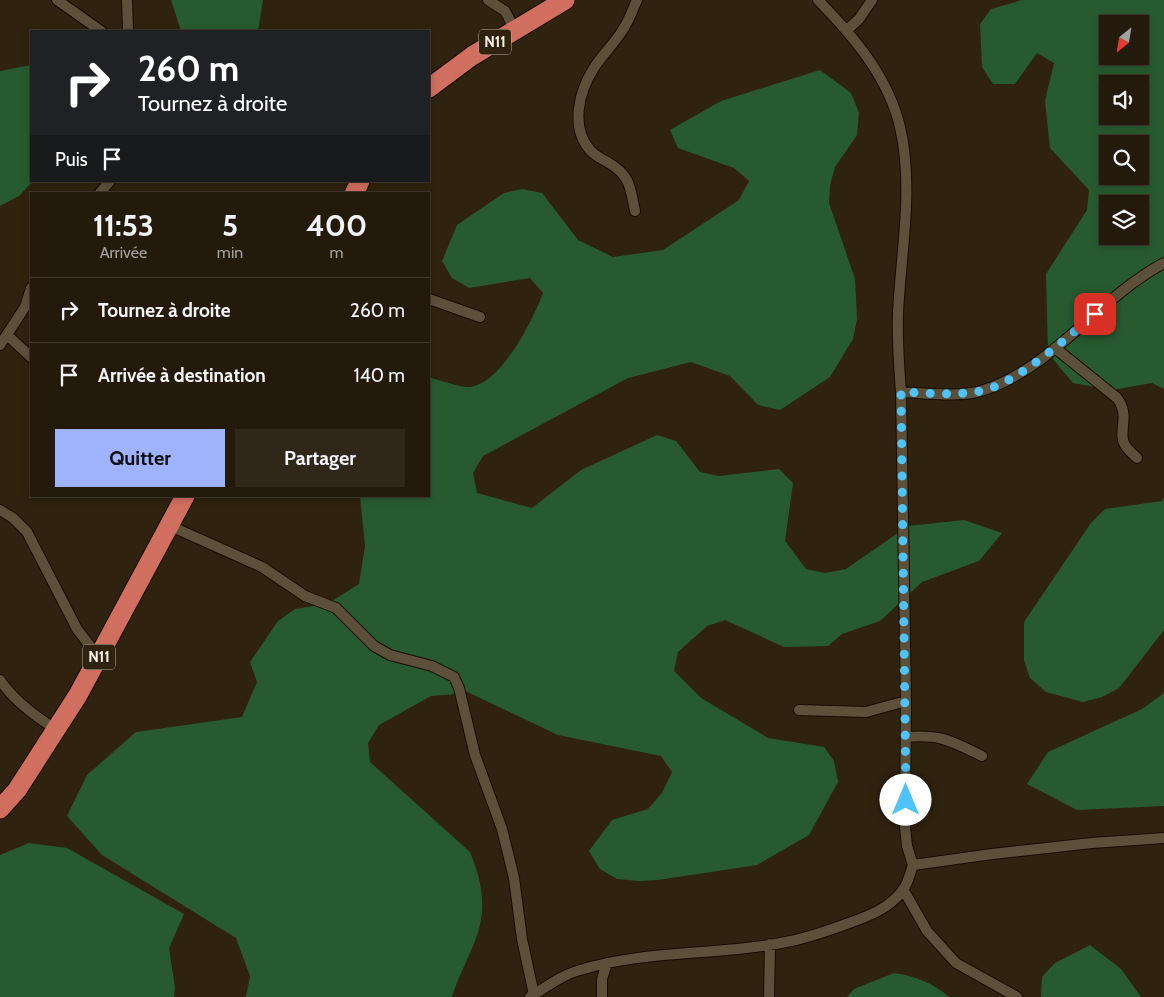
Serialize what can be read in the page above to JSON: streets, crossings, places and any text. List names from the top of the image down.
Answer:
{
  "streets": {
    "highway": ["N11"]
  },
  "north": "bottom left",
  "page": {
    "turn": ["260 m", "Tournez à droite"],
    "then": "Puis",
    "eta": [
      "11:53",
      "Arrivée",
      "5",
      "min",
      "400",
      "m"
    ],
    "list": [
      {
        "name": "Tournez à droite",
        "value": "260 m"
      },
      {
        "name": "Arrivée à destination",
        "value": "140 m"
      }
    ],
    "buttons": ["Quitter", "Partager"]
  }
}
